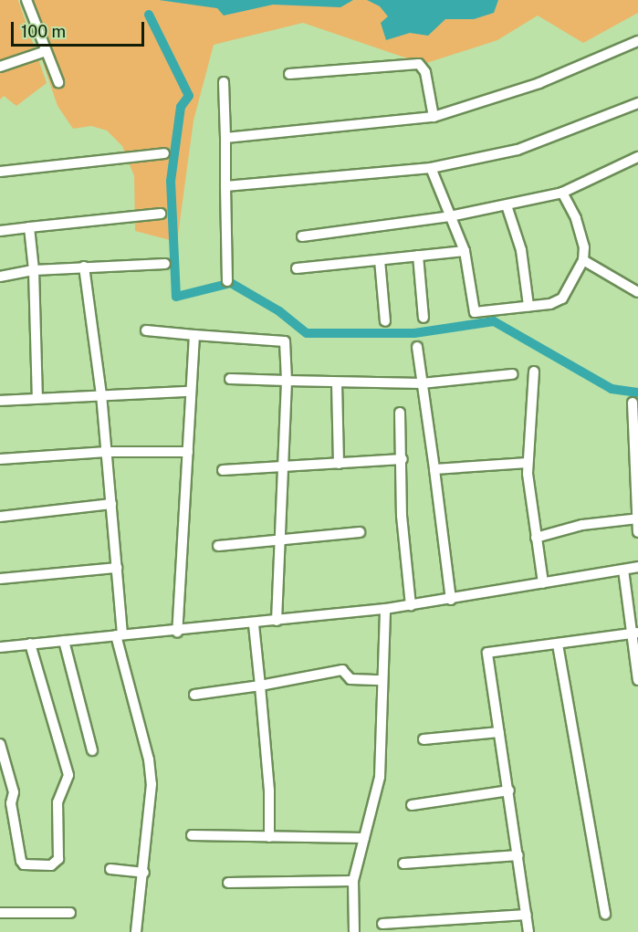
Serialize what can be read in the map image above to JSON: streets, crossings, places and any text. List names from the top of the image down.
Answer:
{
  "scale_bar": "100 m"
}
